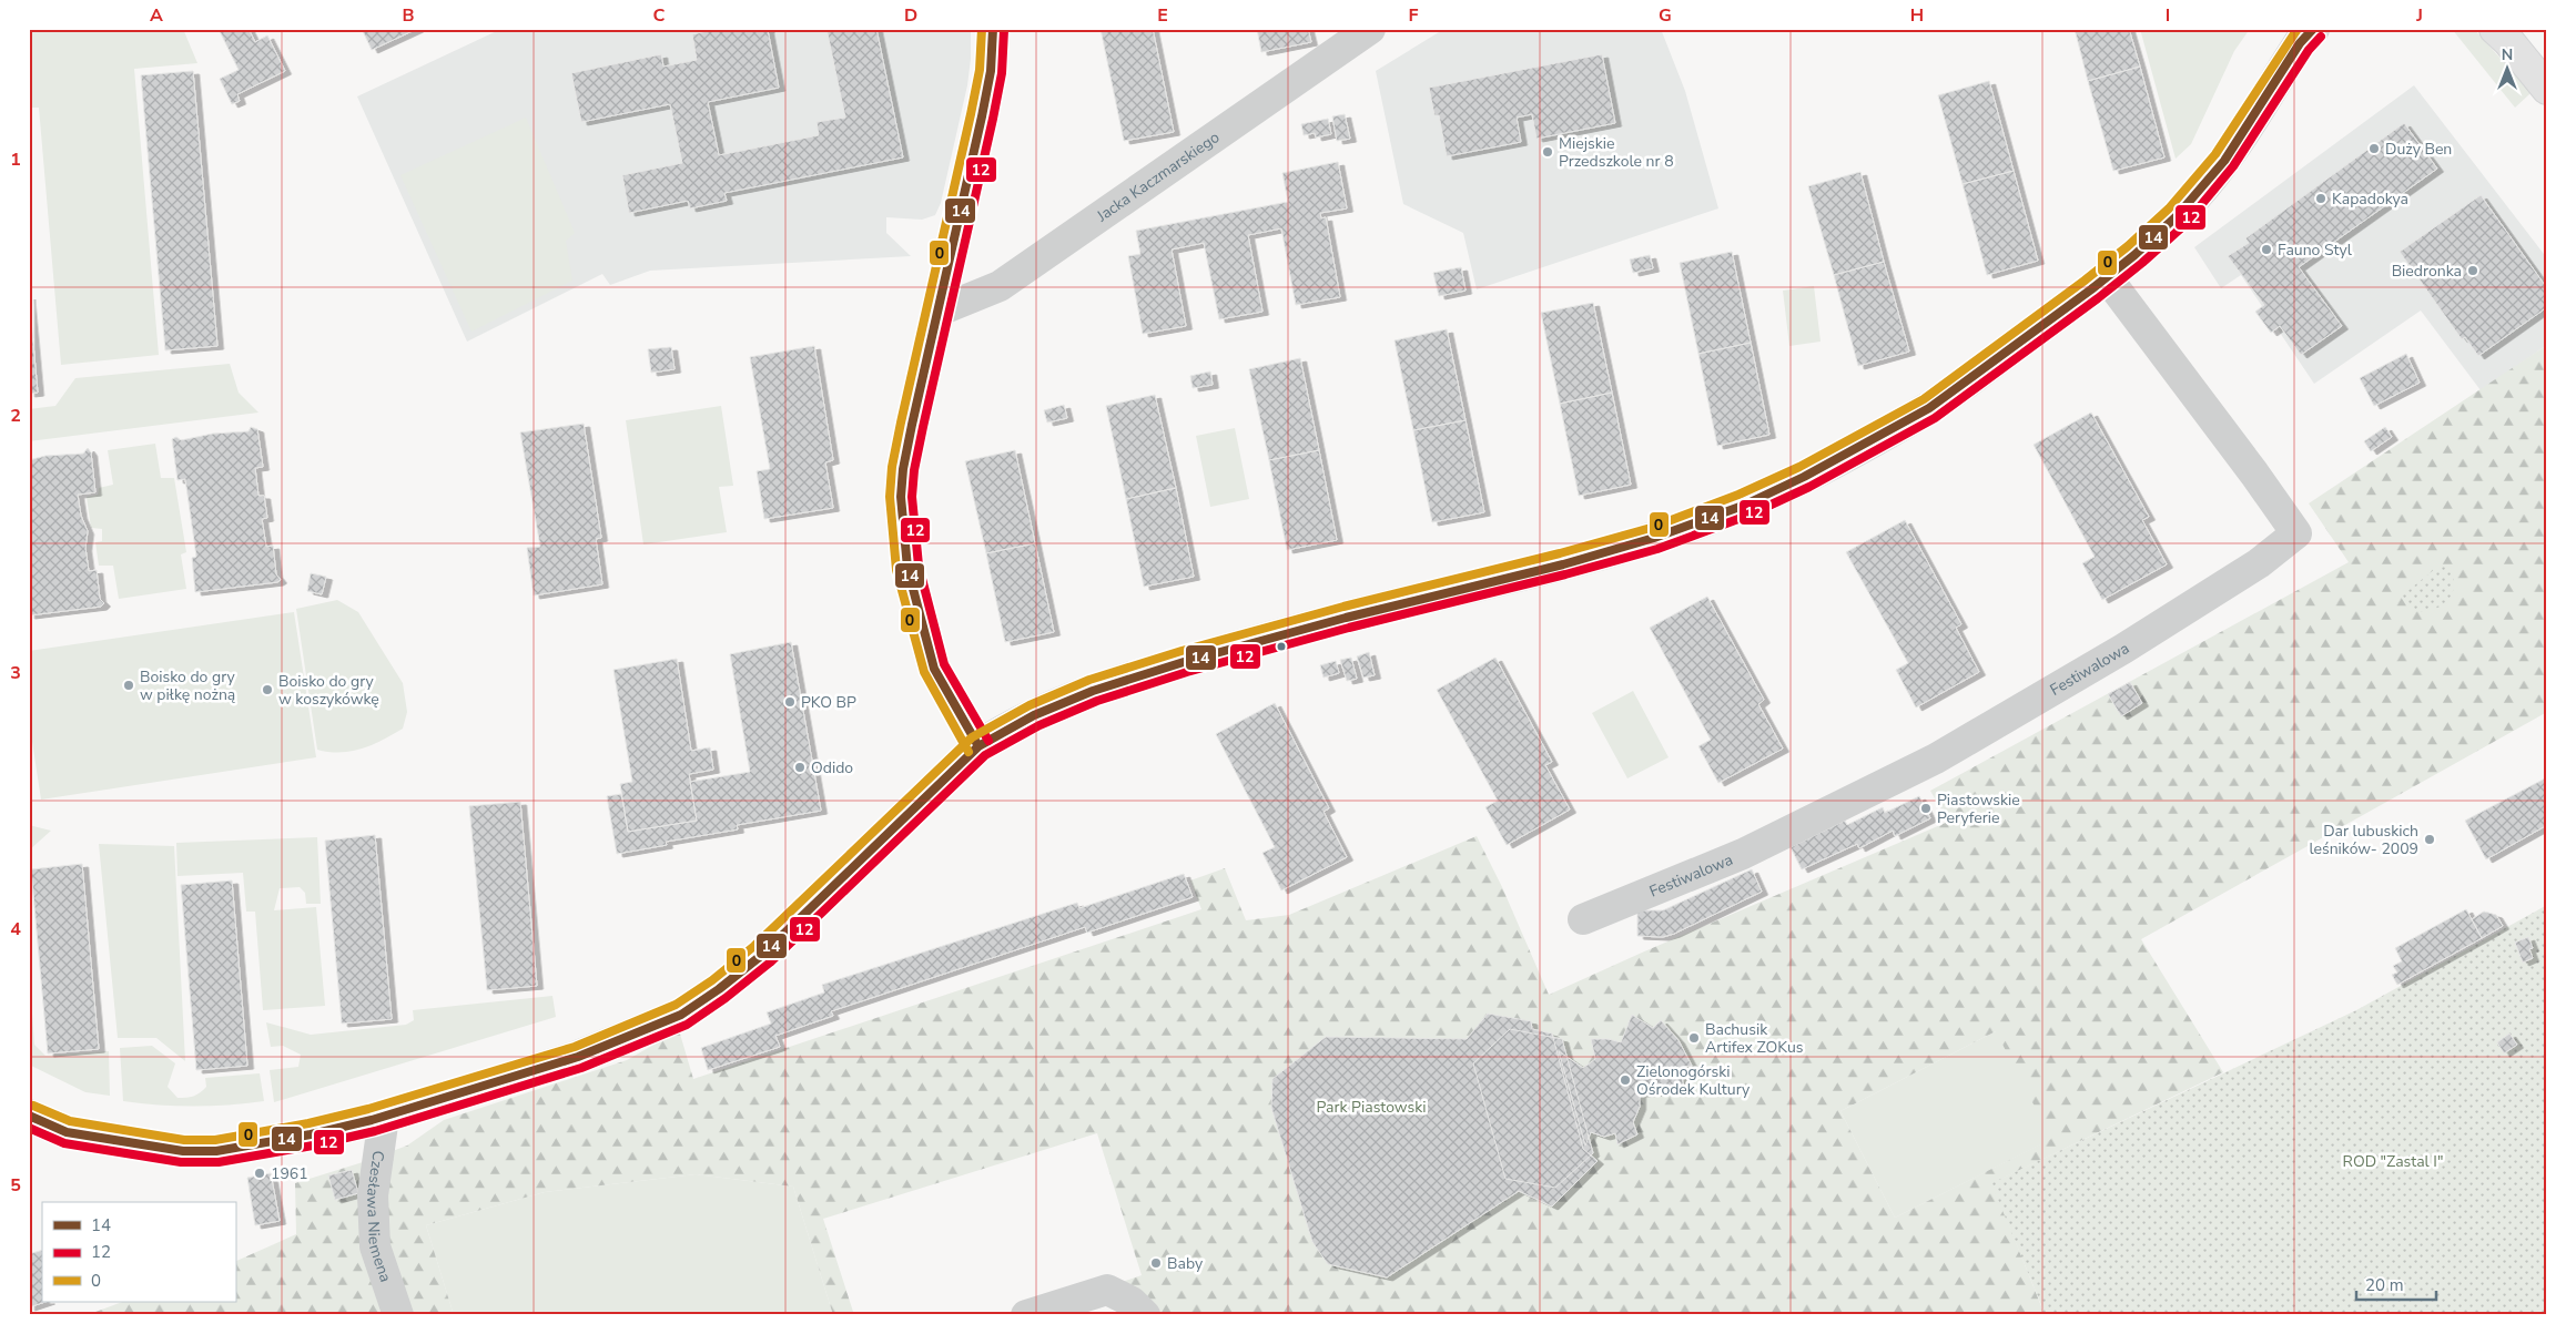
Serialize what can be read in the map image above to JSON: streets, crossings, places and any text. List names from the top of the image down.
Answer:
{
  "streets": {
    "street": ["Jacka Kaczmarskiego", "Festiwalowa", "Czesława Niemena"]
  },
  "parks": ["Park Piastowski", "ROD \"Zastal I\""],
  "places": [
    "Duży Ben",
    "Miejskie Przedszkole nr 8",
    "Kapadokya",
    "Fauno Styl",
    "Biedronka",
    "Boisko do gry w piłkę nożną",
    "Boisko do gry w koszykówkę",
    "PKO BP",
    "Odido",
    "Piastowskie Peryferie",
    "Dar lubuskich leśników- 2009",
    "Bachusik Artifex ZOKus",
    "Zielonogórski Ośrodek Kultury",
    "1961",
    "Baby"
  ],
  "lines": ["transit line 14", "transit line 0", "transit line 12"],
  "legend": ["14", "12", "0"],
  "scale_bar": "20 m",
  "north": "top",
  "grid": {
    "columns": [
      "A",
      "B",
      "C",
      "D",
      "E",
      "F",
      "G",
      "H",
      "I",
      "J"
    ],
    "rows": [
      "1",
      "2",
      "3",
      "4",
      "5"
    ]
  }
}
